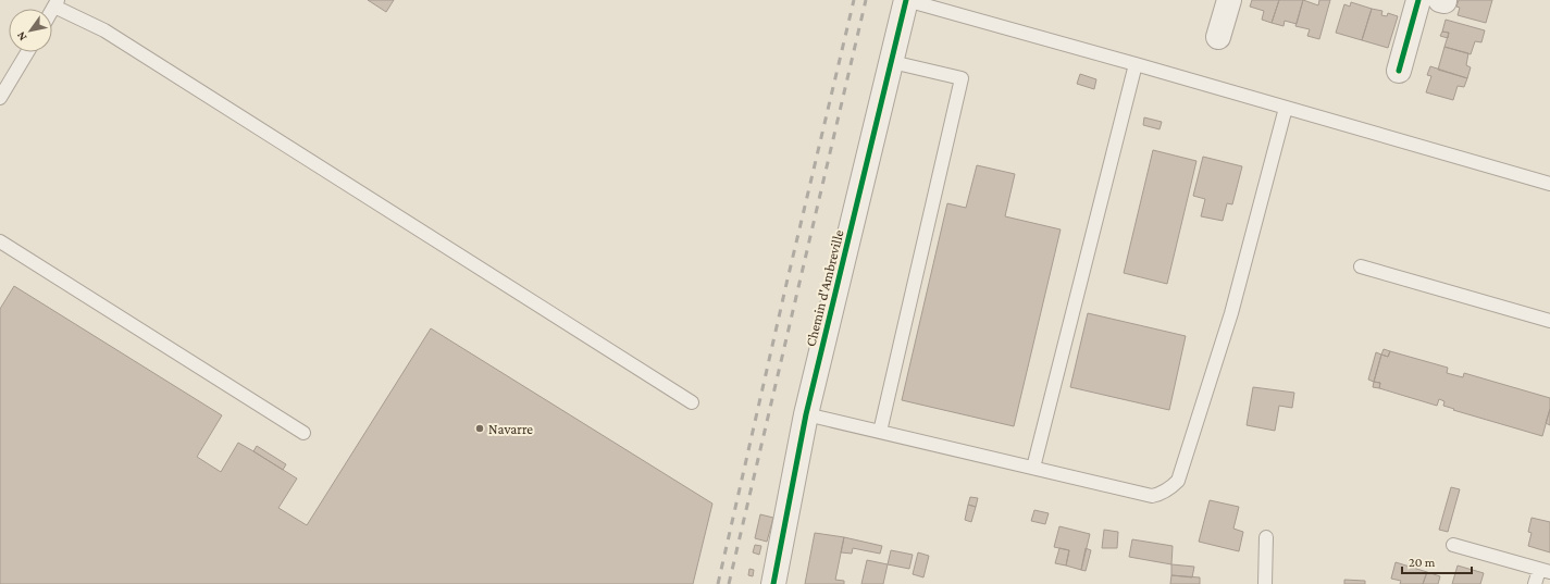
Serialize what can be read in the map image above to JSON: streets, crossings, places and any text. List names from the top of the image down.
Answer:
{
  "streets": {
    "street": ["Chemin d'Ambreville"]
  },
  "places": ["Navarre"],
  "scale_bar": "20 m",
  "north": "bottom left"
}
